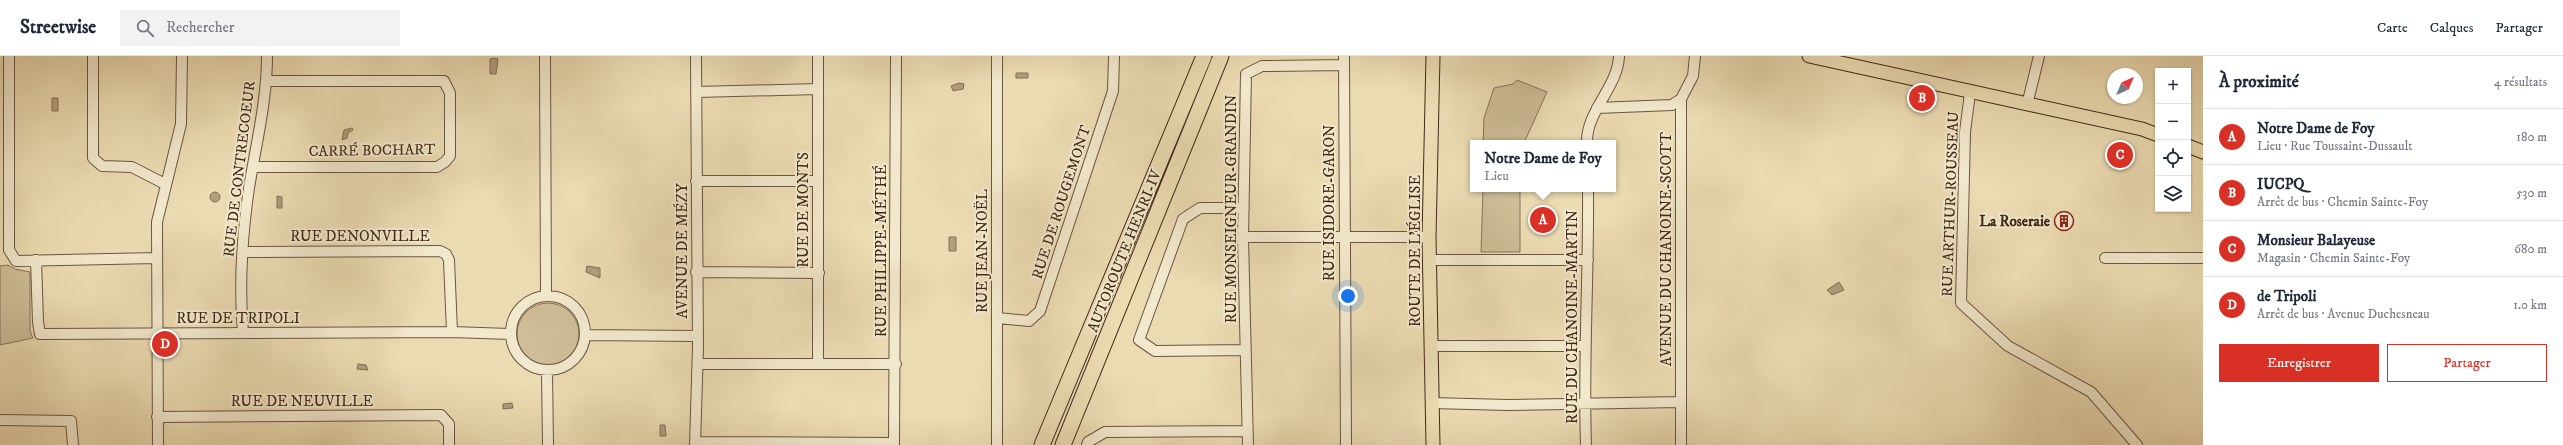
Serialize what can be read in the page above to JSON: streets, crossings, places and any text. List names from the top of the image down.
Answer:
{
  "streets": {
    "highway": ["AUTOROUTE HENRI-IV"],
    "main road": ["ROUTE DE L'ÉGLISE"],
    "street": [
      "CARRÉ BOCHART",
      "RUE DE CONTRECOEUR",
      "RUE DE ROUGEMONT",
      "RUE ISIDORE-GARON",
      "RUE ARTHUR-ROUSSEAU",
      "RUE MONSEIGNEUR-GRANDIN",
      "RUE DE MONTS",
      "RUE DENONVILLE",
      "AVENUE DU CHANOINE-SCOTT",
      "AVENUE DE MÉZY",
      "RUE PHILIPPE-MÉTHÉ",
      "RUE JEAN-NOËL",
      "RUE DU CHANOINE-MARTIN",
      "RUE DE TRIPOLI",
      "RUE DE NEUVILLE"
    ]
  },
  "crossings": [
    ["CARRÉ BOCHART", "RUE DE CONTRECOEUR"],
    ["RUE DE CONTRECOEUR", "RUE DENONVILLE"],
    ["RUE DE CONTRECOEUR", "RUE DE TRIPOLI"],
    ["RUE DE ROUGEMONT", "RUE JEAN-NOËL"],
    ["RUE ISIDORE-GARON", "RUE MONSEIGNEUR-GRANDIN"],
    ["RUE DENONVILLE", "RUE DE TRIPOLI"]
  ],
  "places": {
    "building": ["La Roseraie"]
  },
  "north": "top right",
  "page": {
    "header": "Streetwise",
    "search": "Rechercher",
    "nav": ["Carte", "Calques", "Partager"],
    "heading": ["À proximité", "4 résultats"],
    "map_buttons": ["+", "−"],
    "pins": [
      "B",
      "C",
      "A",
      "D"
    ],
    "list": [
      {
        "mark": "A",
        "name": "Notre Dame de Foy",
        "note": "Lieu · Rue Toussaint-Dussault",
        "value": "180 m"
      },
      {
        "mark": "B",
        "name": "IUCPQ",
        "note": "Arrêt de bus · Chemin Sainte-Foy",
        "value": "530 m"
      },
      {
        "mark": "C",
        "name": "Monsieur Balayeuse",
        "note": "Magasin · Chemin Sainte-Foy",
        "value": "680 m"
      },
      {
        "mark": "D",
        "name": "de Tripoli",
        "note": "Arrêt de bus · Avenue Duchesneau",
        "value": "1.0 km"
      }
    ],
    "popup": ["Notre Dame de Foy", "Lieu"],
    "buttons": ["Enregistrer", "Partager"]
  }
}
